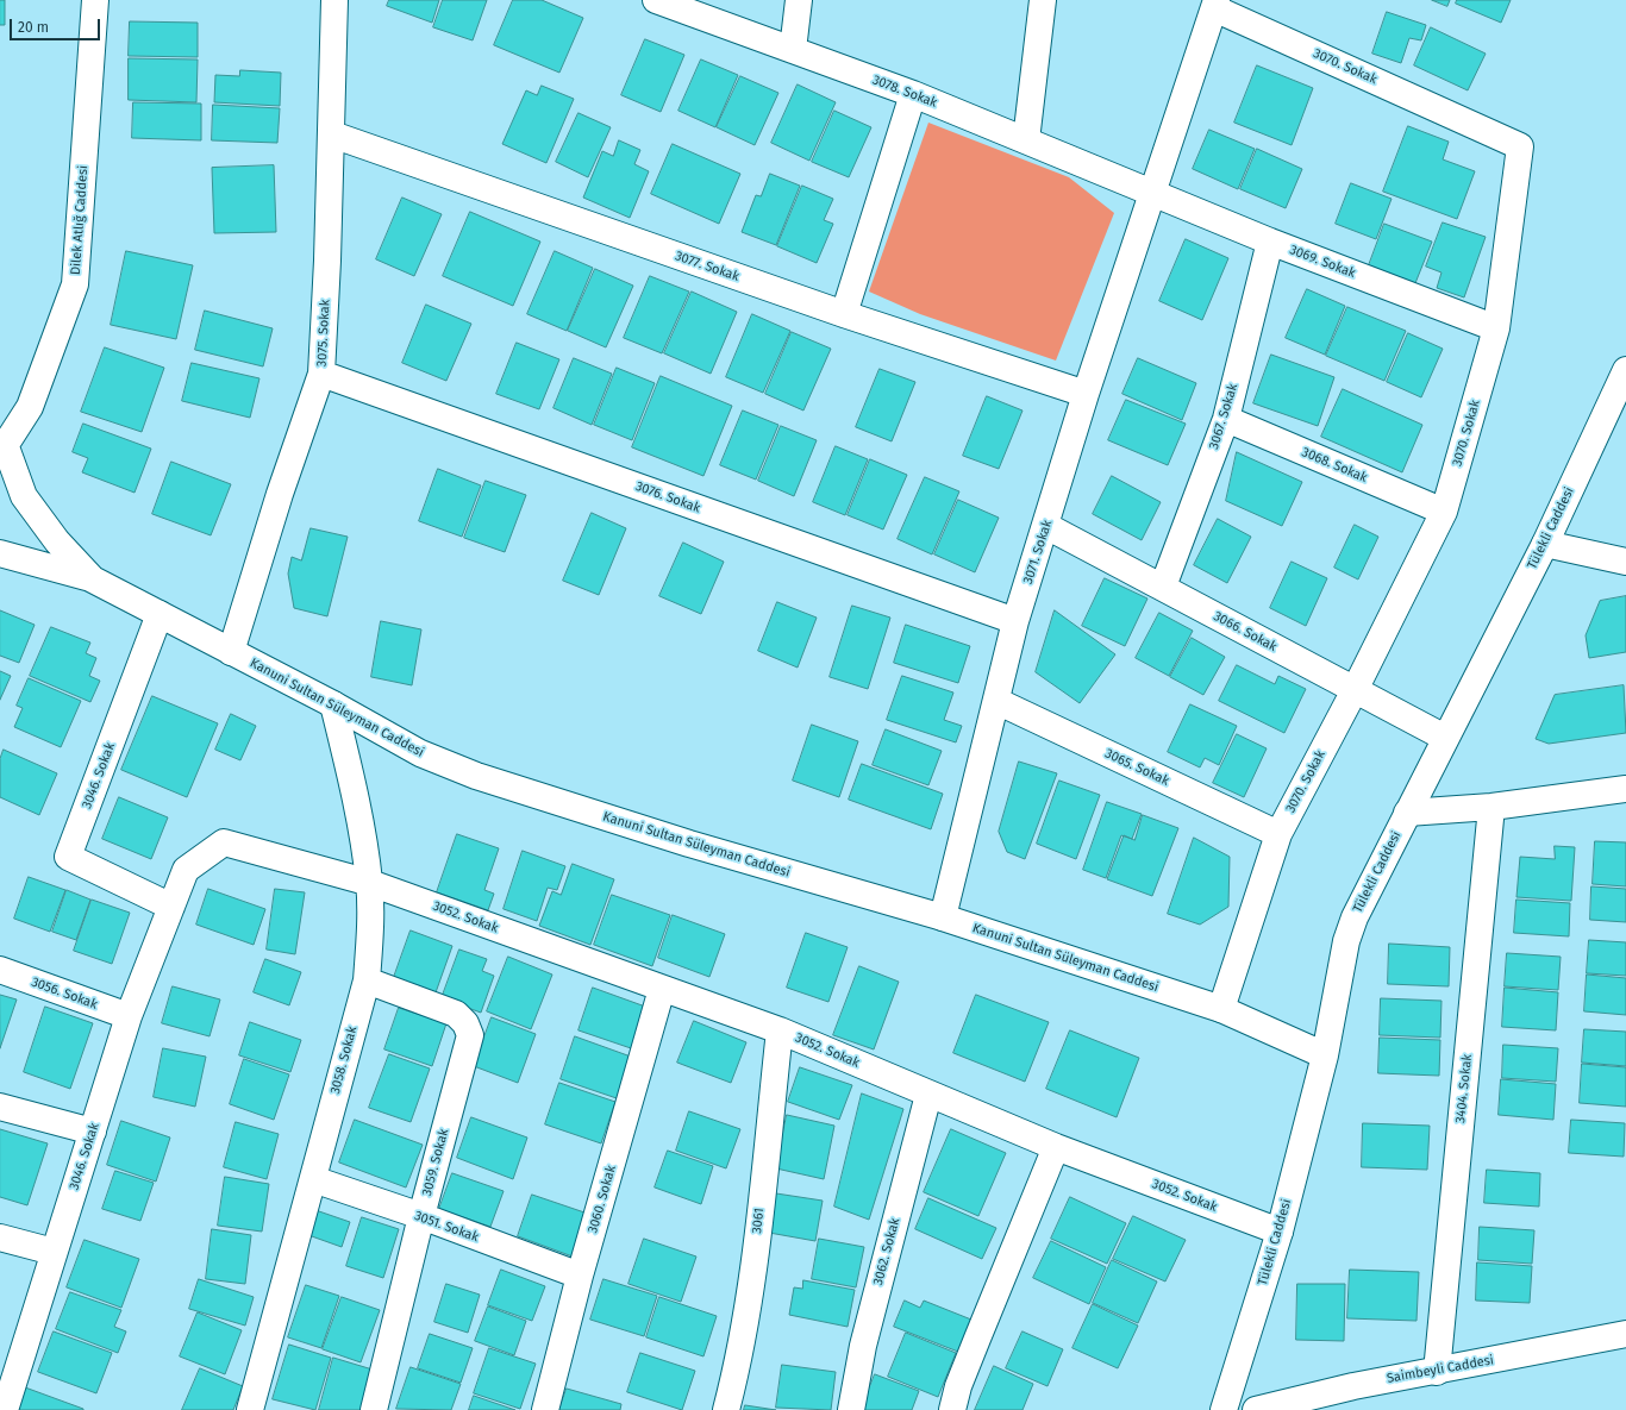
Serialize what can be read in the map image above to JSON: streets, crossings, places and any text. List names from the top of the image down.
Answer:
{
  "streets": {
    "street": [
      "3070. Sokak",
      "3078. Sokak",
      "Dilek Atlığ Caddesi",
      "3069. Sokak",
      "3077. Sokak",
      "3075. Sokak",
      "3067. Sokak",
      "3068. Sokak",
      "3076. Sokak",
      "Tülekli Caddesi",
      "3071. Sokak",
      "3066. Sokak",
      "Kanuni Sultan Süleyman Caddesi",
      "3065. Sokak",
      "3046. Sokak",
      "3052. Sokak",
      "3056. Sokak",
      "3058. Sokak",
      "3404. Sokak",
      "3059. Sokak",
      "3060. Sokak",
      "3061",
      "3051. Sokak",
      "3062. Sokak",
      "Saimbeyli Caddesi"
    ]
  },
  "crossings": [
    ["3070. Sokak", "3069. Sokak"],
    ["3070. Sokak", "3068. Sokak"],
    ["3070. Sokak", "3071. Sokak"],
    ["3070. Sokak", "3066. Sokak"],
    ["3070. Sokak", "Kanuni Sultan Süleyman Caddesi"],
    ["3070. Sokak", "3065. Sokak"],
    ["3078. Sokak", "3069. Sokak"],
    ["3078. Sokak", "3071. Sokak"],
    ["3069. Sokak", "3067. Sokak"],
    ["3069. Sokak", "3071. Sokak"],
    ["3077. Sokak", "3075. Sokak"],
    ["3077. Sokak", "3071. Sokak"],
    ["3075. Sokak", "3076. Sokak"],
    ["3075. Sokak", "Kanuni Sultan Süleyman Caddesi"],
    ["3067. Sokak", "3068. Sokak"],
    ["3067. Sokak", "3066. Sokak"],
    ["3076. Sokak", "3071. Sokak"],
    ["Tülekli Caddesi", "3066. Sokak"],
    ["Tülekli Caddesi", "Kanuni Sultan Süleyman Caddesi"],
    ["Tülekli Caddesi", "3052. Sokak"],
    ["3071. Sokak", "3066. Sokak"],
    ["3071. Sokak", "Kanuni Sultan Süleyman Caddesi"],
    ["3071. Sokak", "3065. Sokak"],
    ["Kanuni Sultan Süleyman Caddesi", "3046. Sokak"],
    ["Kanuni Sultan Süleyman Caddesi", "3058. Sokak"],
    ["3046. Sokak", "3052. Sokak"],
    ["3046. Sokak", "3056. Sokak"],
    ["3046. Sokak", "3058. Sokak"],
    ["3052. Sokak", "3058. Sokak"],
    ["3052. Sokak", "3060. Sokak"],
    ["3052. Sokak", "3061"],
    ["3052. Sokak", "3062. Sokak"],
    ["3058. Sokak", "3059. Sokak"],
    ["3058. Sokak", "3051. Sokak"],
    ["3404. Sokak", "Saimbeyli Caddesi"],
    ["3059. Sokak", "3051. Sokak"],
    ["3060. Sokak", "3051. Sokak"]
  ],
  "scale_bar": "20 m"
}
